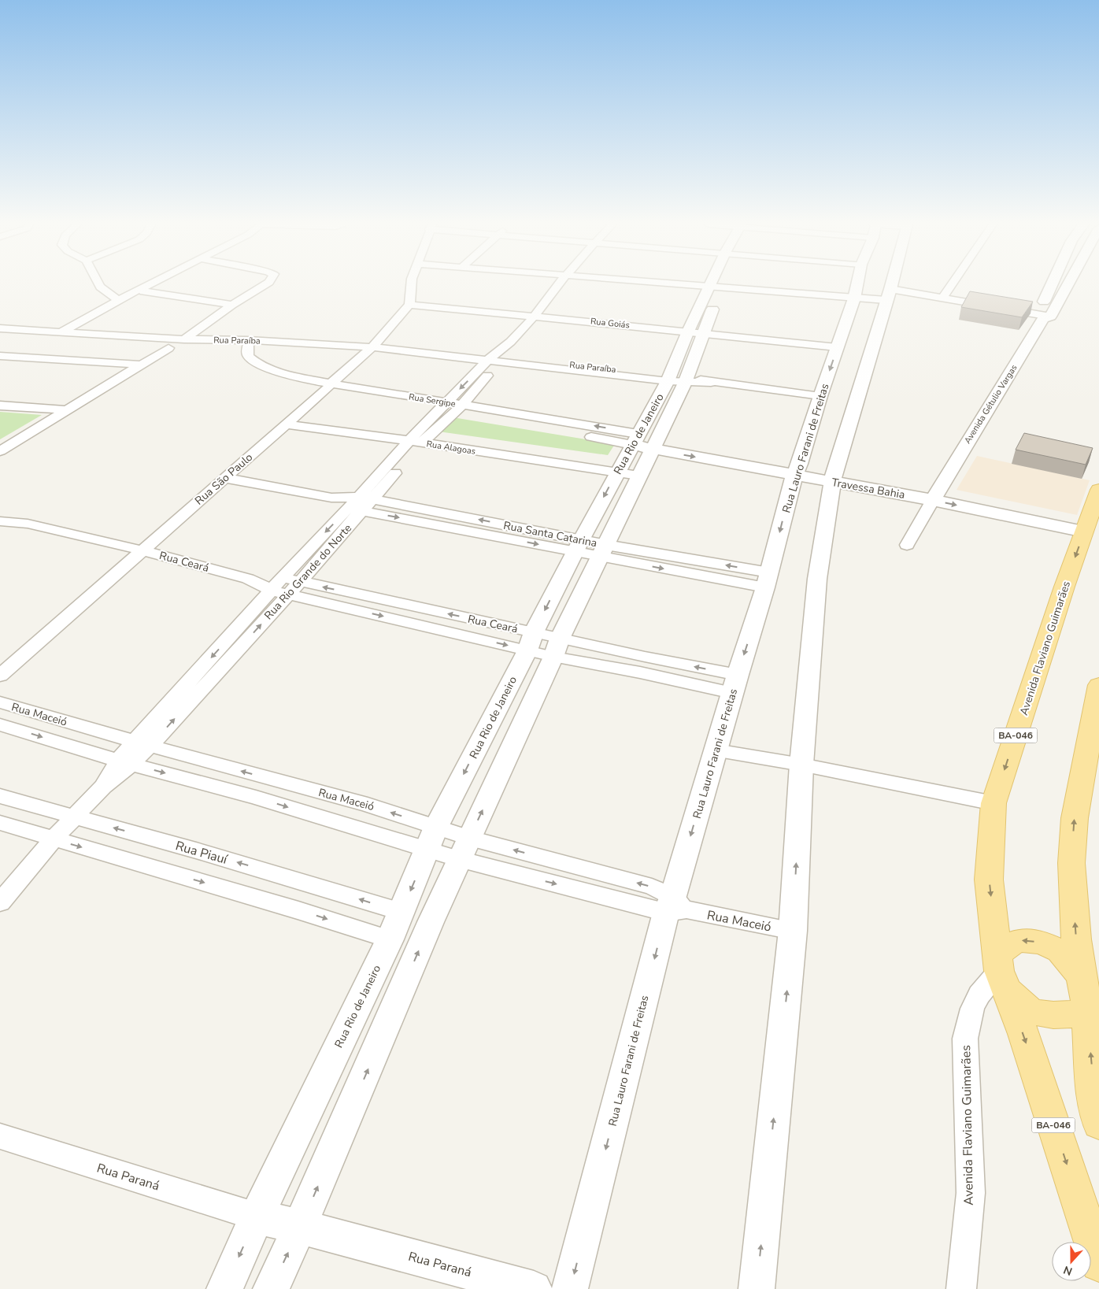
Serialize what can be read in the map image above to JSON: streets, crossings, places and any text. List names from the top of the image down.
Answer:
{
  "streets": {
    "main road": ["Avenida Flaviano Guimarães", "BA-046"],
    "street": [
      "Rua Goiás",
      "Rua Paraíba",
      "Rua Sergipe",
      "Avenida Gétulio Vargas",
      "Rua Rio de Janeiro",
      "Rua Alagoas",
      "Rua Lauro Farani de Freitas",
      "Rua São Paulo",
      "Travessa Bahia",
      "Rua Santa Catarina",
      "Rua Ceará",
      "Rua Rio Grande do Norte",
      "Rua Maceió",
      "Rua Piauí",
      "Rua Paraná"
    ]
  },
  "crossings": [
    ["Rua Goiás", "Rua Rio de Janeiro"],
    ["Rua Goiás", "Rua Lauro Farani de Freitas"],
    ["Rua Goiás", "Rua São Paulo"],
    ["Rua Goiás", "Rua Rio Grande do Norte"],
    ["Rua Paraíba", "Rua Sergipe"],
    ["Rua Paraíba", "Rua Rio de Janeiro"],
    ["Rua Paraíba", "Rua Lauro Farani de Freitas"],
    ["Rua Paraíba", "Rua São Paulo"],
    ["Rua Paraíba", "Rua Rio Grande do Norte"],
    ["Rua Sergipe", "Rua Rio de Janeiro"],
    ["Rua Sergipe", "Rua Alagoas"],
    ["Rua Sergipe", "Rua São Paulo"],
    ["Rua Sergipe", "Travessa Bahia"],
    ["Rua Sergipe", "Rua Rio Grande do Norte"],
    ["Avenida Gétulio Vargas", "Travessa Bahia"],
    ["Rua Rio de Janeiro", "Rua Alagoas"],
    ["Rua Rio de Janeiro", "Travessa Bahia"],
    ["Rua Rio de Janeiro", "Rua Santa Catarina"],
    ["Rua Rio de Janeiro", "Rua Ceará"],
    ["Rua Rio de Janeiro", "Rua Maceió"],
    ["Rua Rio de Janeiro", "Rua Piauí"],
    ["Rua Rio de Janeiro", "Rua Paraná"],
    ["Rua Alagoas", "Rua São Paulo"],
    ["Rua Alagoas", "Travessa Bahia"],
    ["Rua Alagoas", "Rua Rio Grande do Norte"],
    ["Rua Lauro Farani de Freitas", "Travessa Bahia"],
    ["Rua Lauro Farani de Freitas", "Rua Santa Catarina"],
    ["Rua Lauro Farani de Freitas", "Rua Ceará"],
    ["Rua Lauro Farani de Freitas", "Rua Maceió"],
    ["Rua São Paulo", "Rua Santa Catarina"],
    ["Rua São Paulo", "Rua Ceará"],
    ["Travessa Bahia", "Avenida Flaviano Guimarães"],
    ["Rua Santa Catarina", "Rua Rio Grande do Norte"],
    ["Rua Ceará", "Rua Rio Grande do Norte"],
    ["Rua Rio Grande do Norte", "Rua Maceió"],
    ["Rua Rio Grande do Norte", "Rua Piauí"]
  ],
  "north": "bottom"
}
